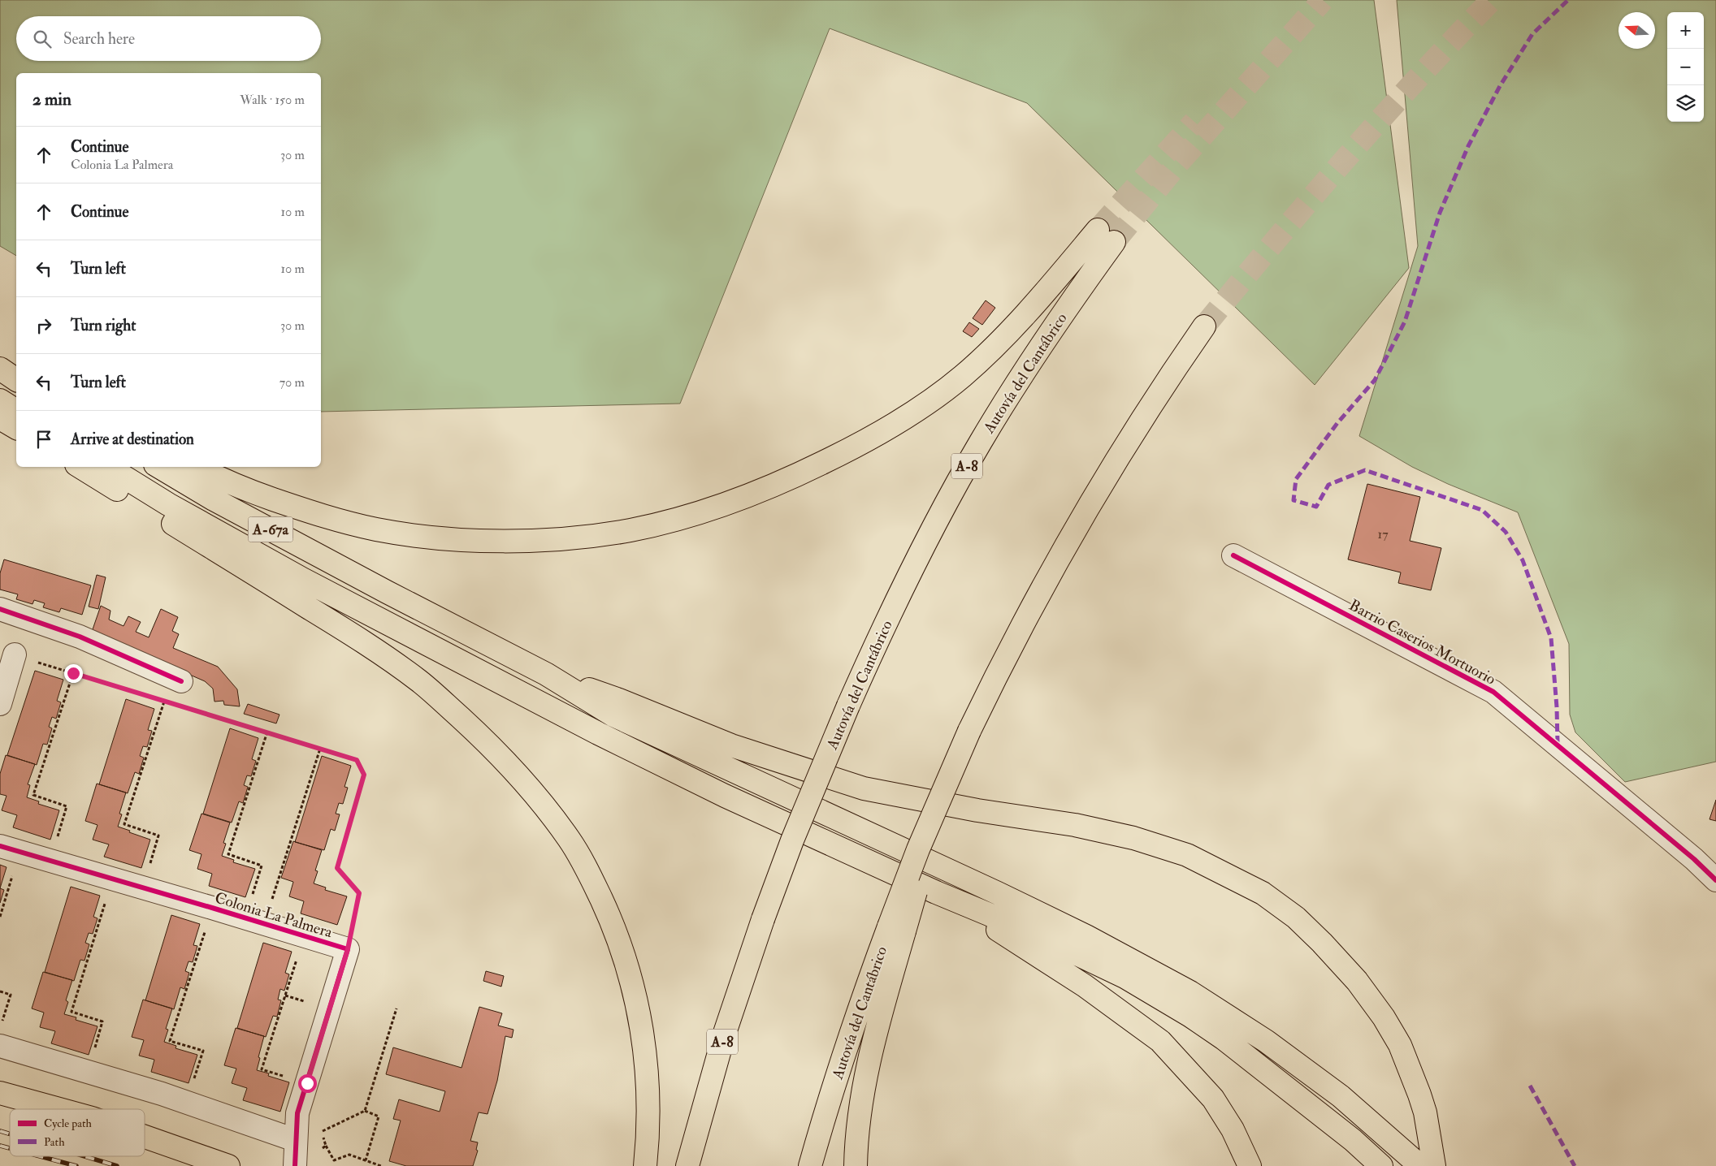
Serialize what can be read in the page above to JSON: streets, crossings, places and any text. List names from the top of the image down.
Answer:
{
  "streets": {
    "highway": ["Autovía del Cantábrico", "A-8", "A-67a"],
    "street": ["Barrio Caserios Mortuorio", "Colonia La Palmera"]
  },
  "house_numbers": ["17"],
  "legend": ["Cycle path", "Path"],
  "north": "left",
  "page": {
    "map_buttons": ["+", "−"],
    "search": "Search here",
    "heading": ["2 min", "Walk · 150 m"],
    "list": [
      ["Continue", "Colonia La Palmera", "30 m"],
      ["Continue", "10 m"],
      ["Turn left", "10 m"],
      ["Turn right", "30 m"],
      ["Turn left", "70 m"],
      "Arrive at destination"
    ]
  }
}
